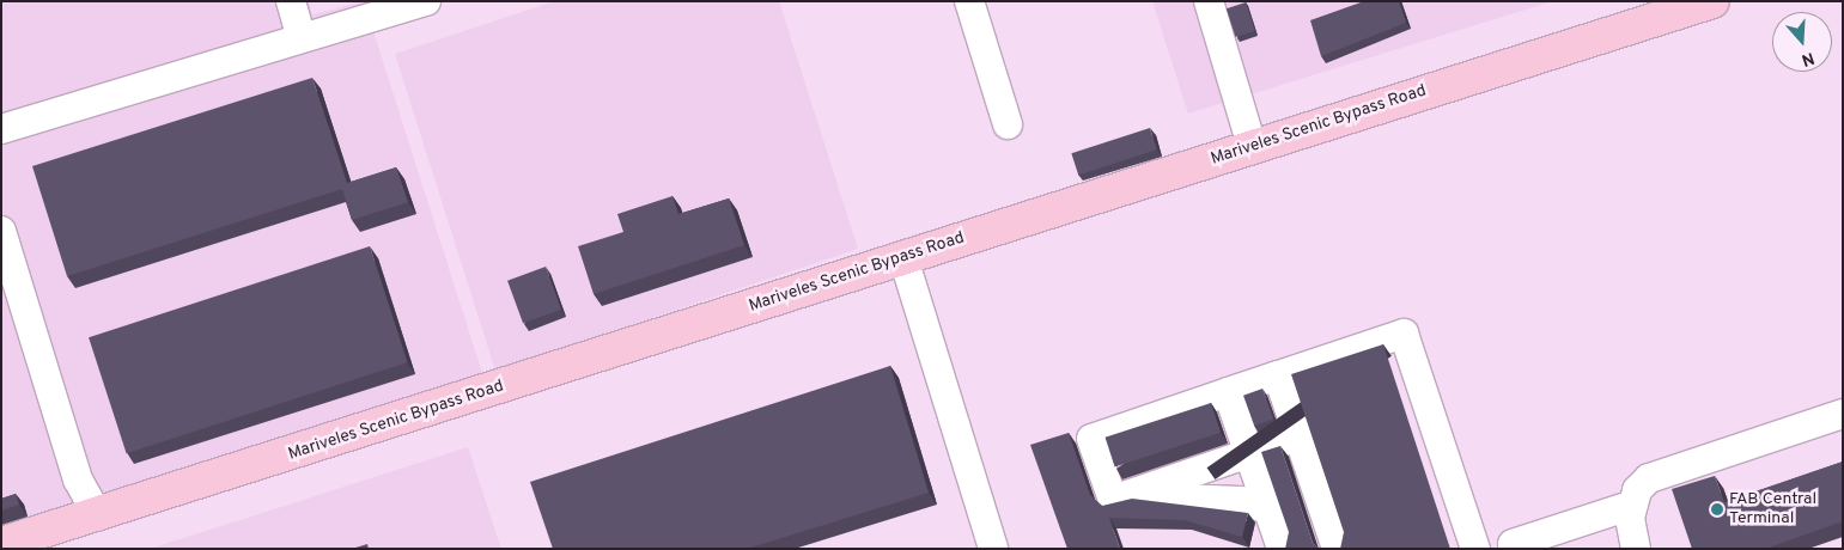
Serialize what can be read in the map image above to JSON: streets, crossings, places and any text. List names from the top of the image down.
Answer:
{
  "streets": {
    "main road": ["Mariveles Scenic Bypass Road"]
  },
  "places": ["FAB Central Terminal"],
  "north": "bottom"
}
